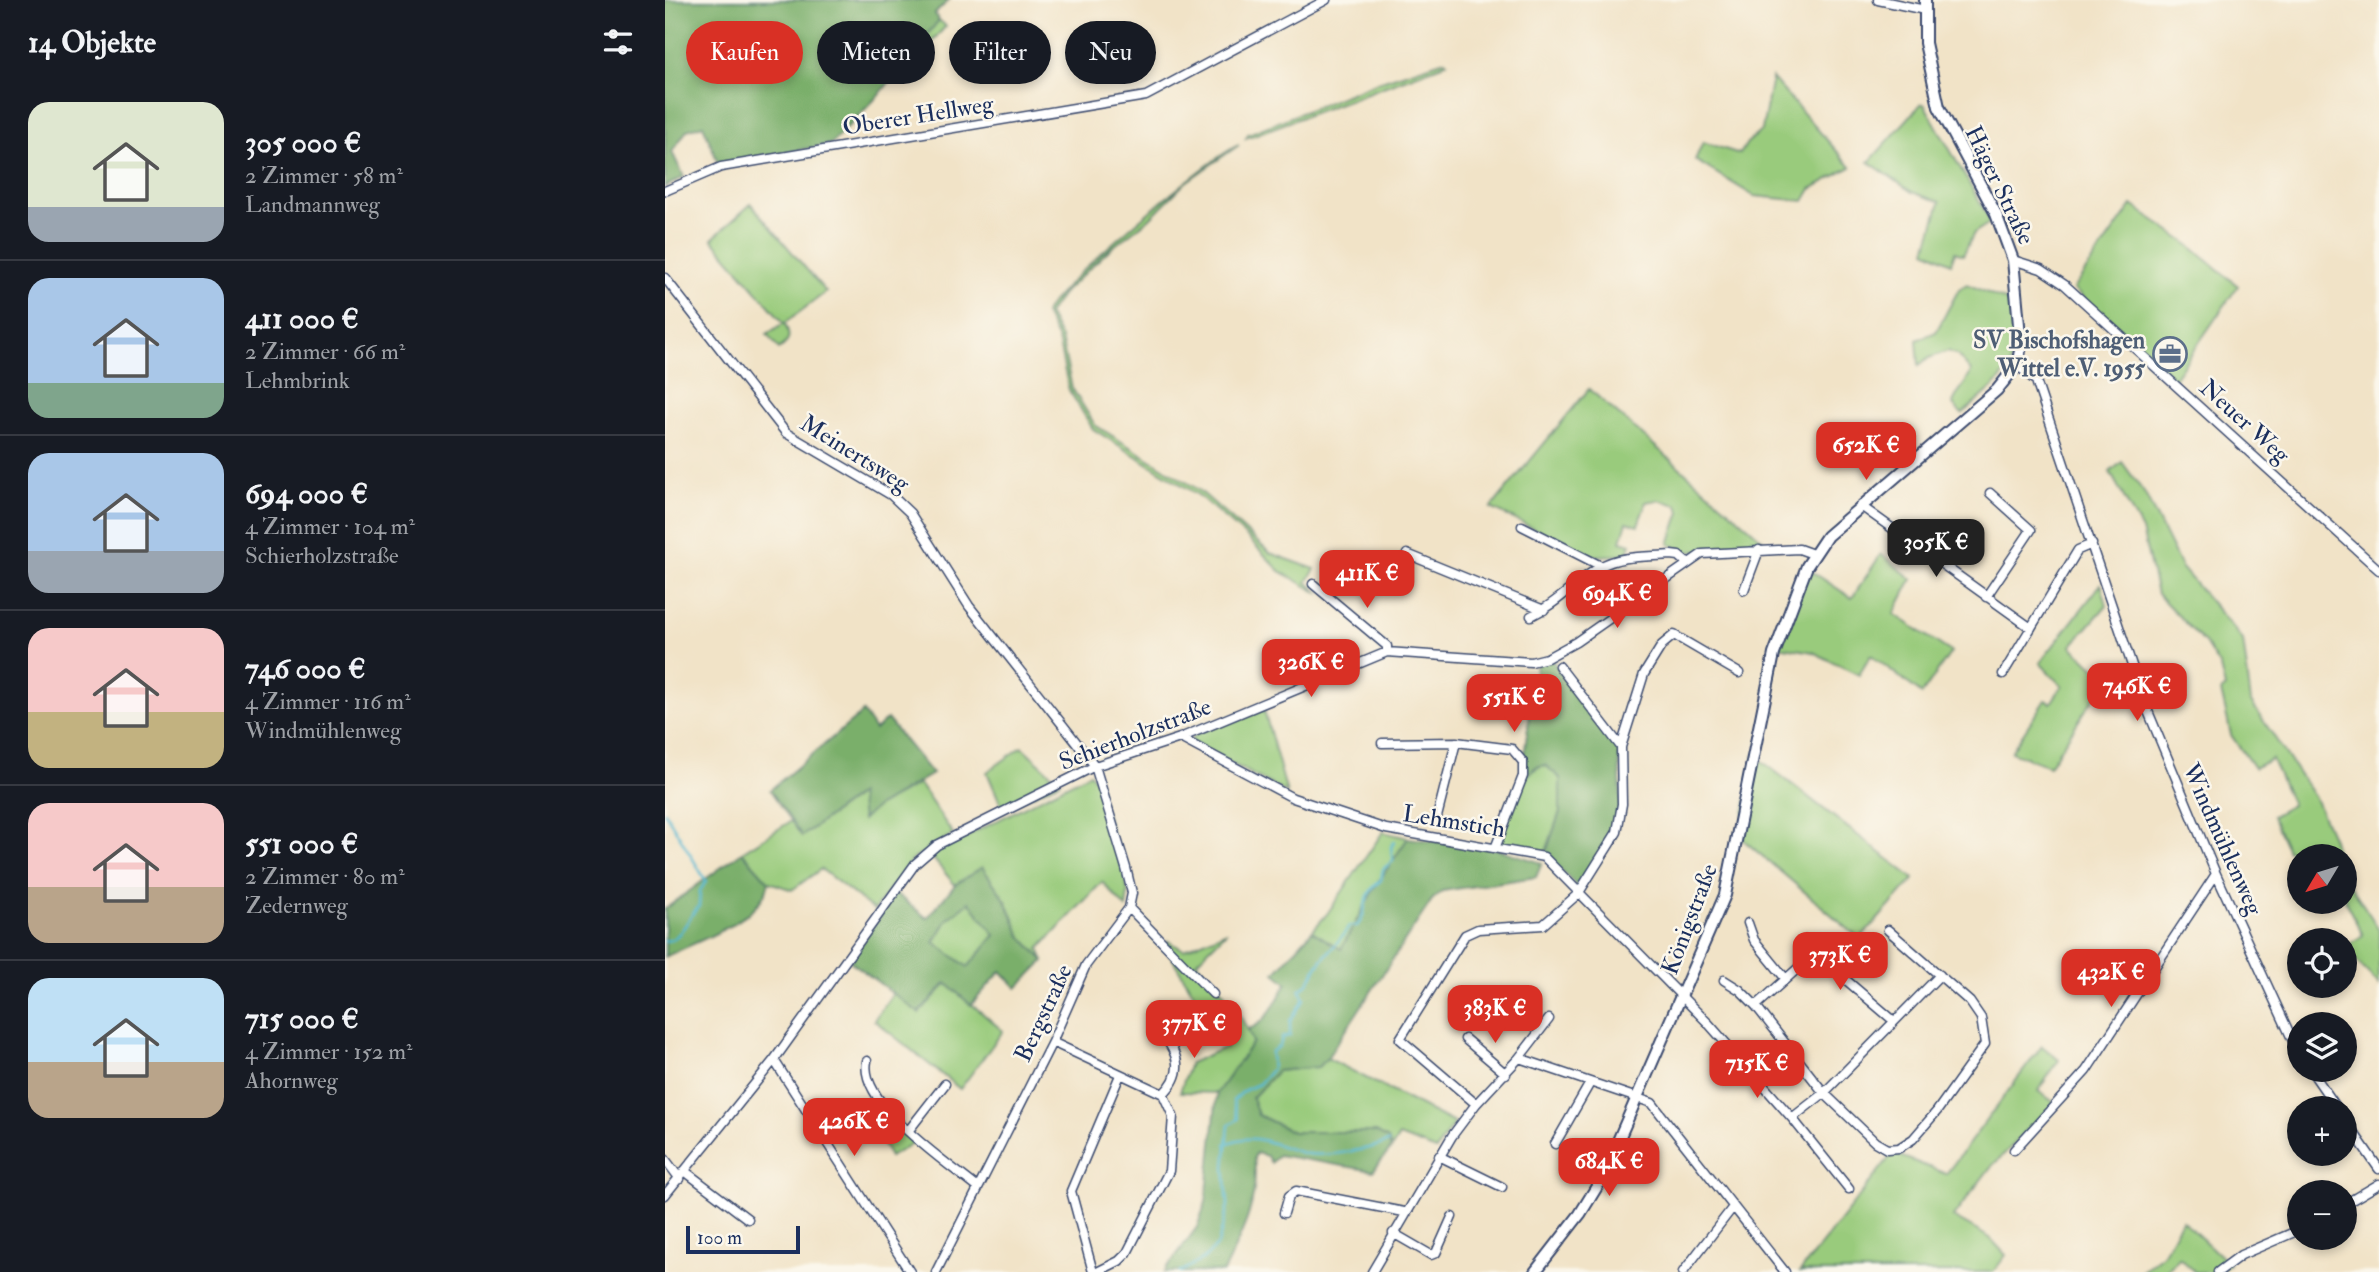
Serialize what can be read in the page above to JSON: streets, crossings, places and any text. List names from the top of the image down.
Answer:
{
  "streets": {
    "main road": ["Häger Straße", "Königstraße"],
    "street": [
      "Oberer Hellweg",
      "Neuer Weg",
      "Meinertsweg",
      "Schierholzstraße",
      "Lehmstich",
      "Windmühlenweg",
      "Bergstraße"
    ]
  },
  "crossings": [
    ["Häger Straße", "Neuer Weg"],
    ["Häger Straße", "Windmühlenweg"],
    ["Meinertsweg", "Schierholzstraße"],
    ["Schierholzstraße", "Lehmstich"],
    ["Schierholzstraße", "Königstraße"],
    ["Lehmstich", "Königstraße"]
  ],
  "places": {
    "office": ["SV Bischofshagen Wittel e.V. 1955"]
  },
  "scale_bar": "100 m",
  "north": "bottom left",
  "page": {
    "heading": "14 Objekte",
    "chip": [
      "Kaufen",
      "Mieten",
      "Filter",
      "Neu"
    ],
    "list": [
      {
        "name": "305 000 €",
        "note": "2 Zimmer · 58 m² · Landmannweg"
      },
      {
        "name": "411 000 €",
        "note": "2 Zimmer · 66 m² · Lehmbrink"
      },
      {
        "name": "694 000 €",
        "note": "4 Zimmer · 104 m² · Schierholzstraße"
      },
      {
        "name": "746 000 €",
        "note": "4 Zimmer · 116 m² · Windmühlenweg"
      },
      {
        "name": "551 000 €",
        "note": "2 Zimmer · 80 m² · Zedernweg"
      },
      {
        "name": "715 000 €",
        "note": "4 Zimmer · 152 m² · Ahornweg"
      }
    ],
    "price": [
      "652K €",
      "305K €",
      "411K €",
      "694K €",
      "326K €",
      "746K €",
      "551K €",
      "373K €",
      "432K €",
      "383K €",
      "377K €",
      "715K €",
      "426K €",
      "684K €"
    ],
    "map_buttons": ["+", "−"],
    "scale": "100 m"
  }
}
